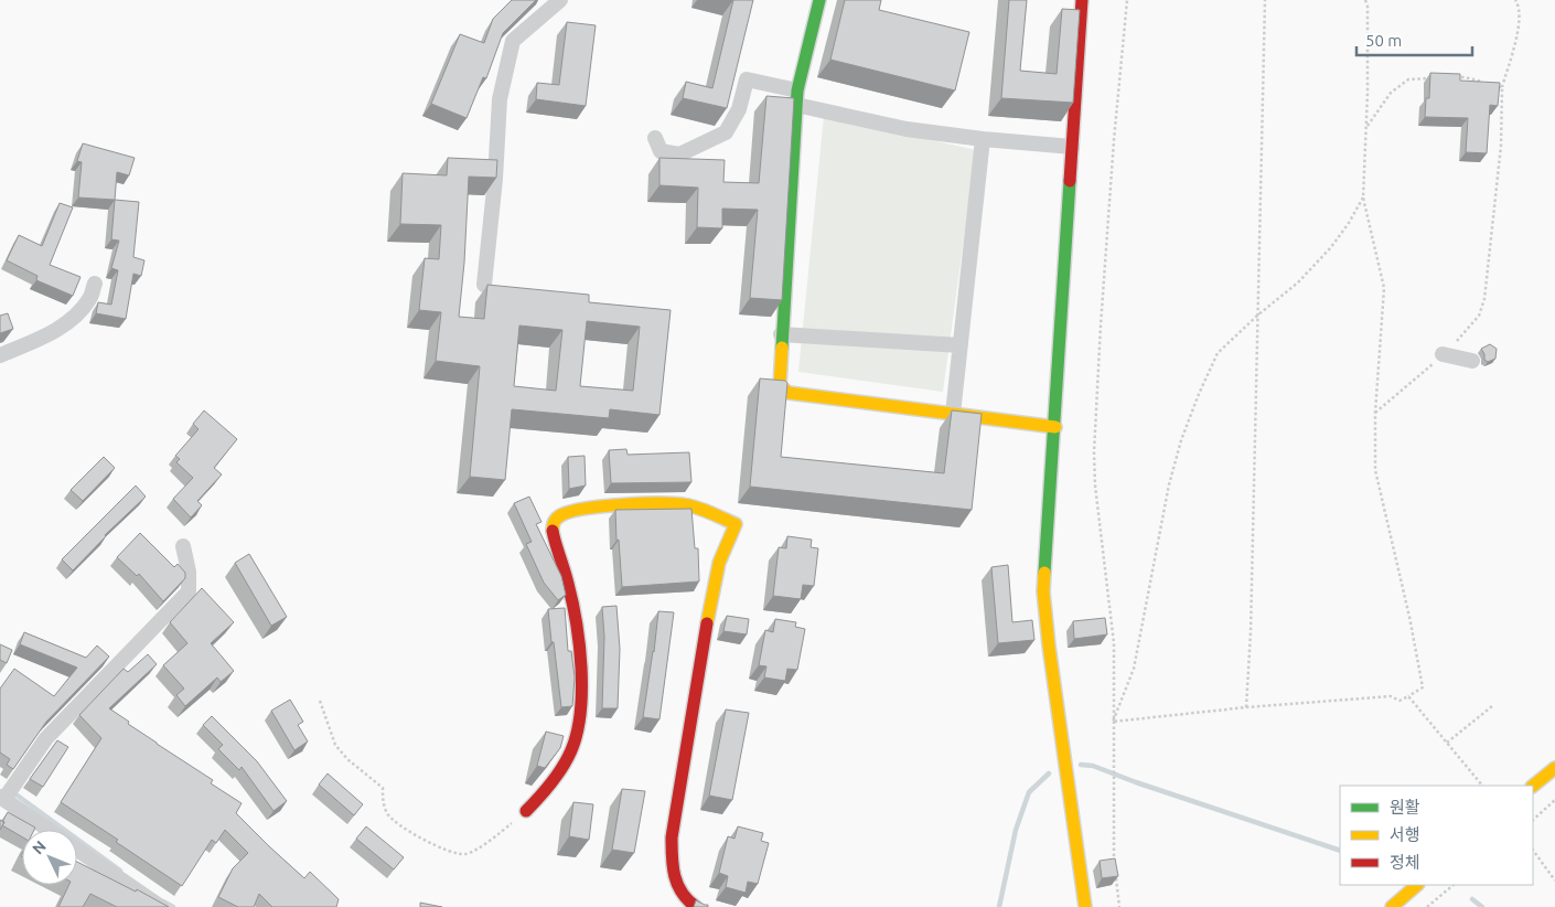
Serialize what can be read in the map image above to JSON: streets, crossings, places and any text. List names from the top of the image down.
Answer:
{
  "legend": ["원활", "서행", "정체"],
  "scale_bar": "50 m",
  "north": "top left"
}
